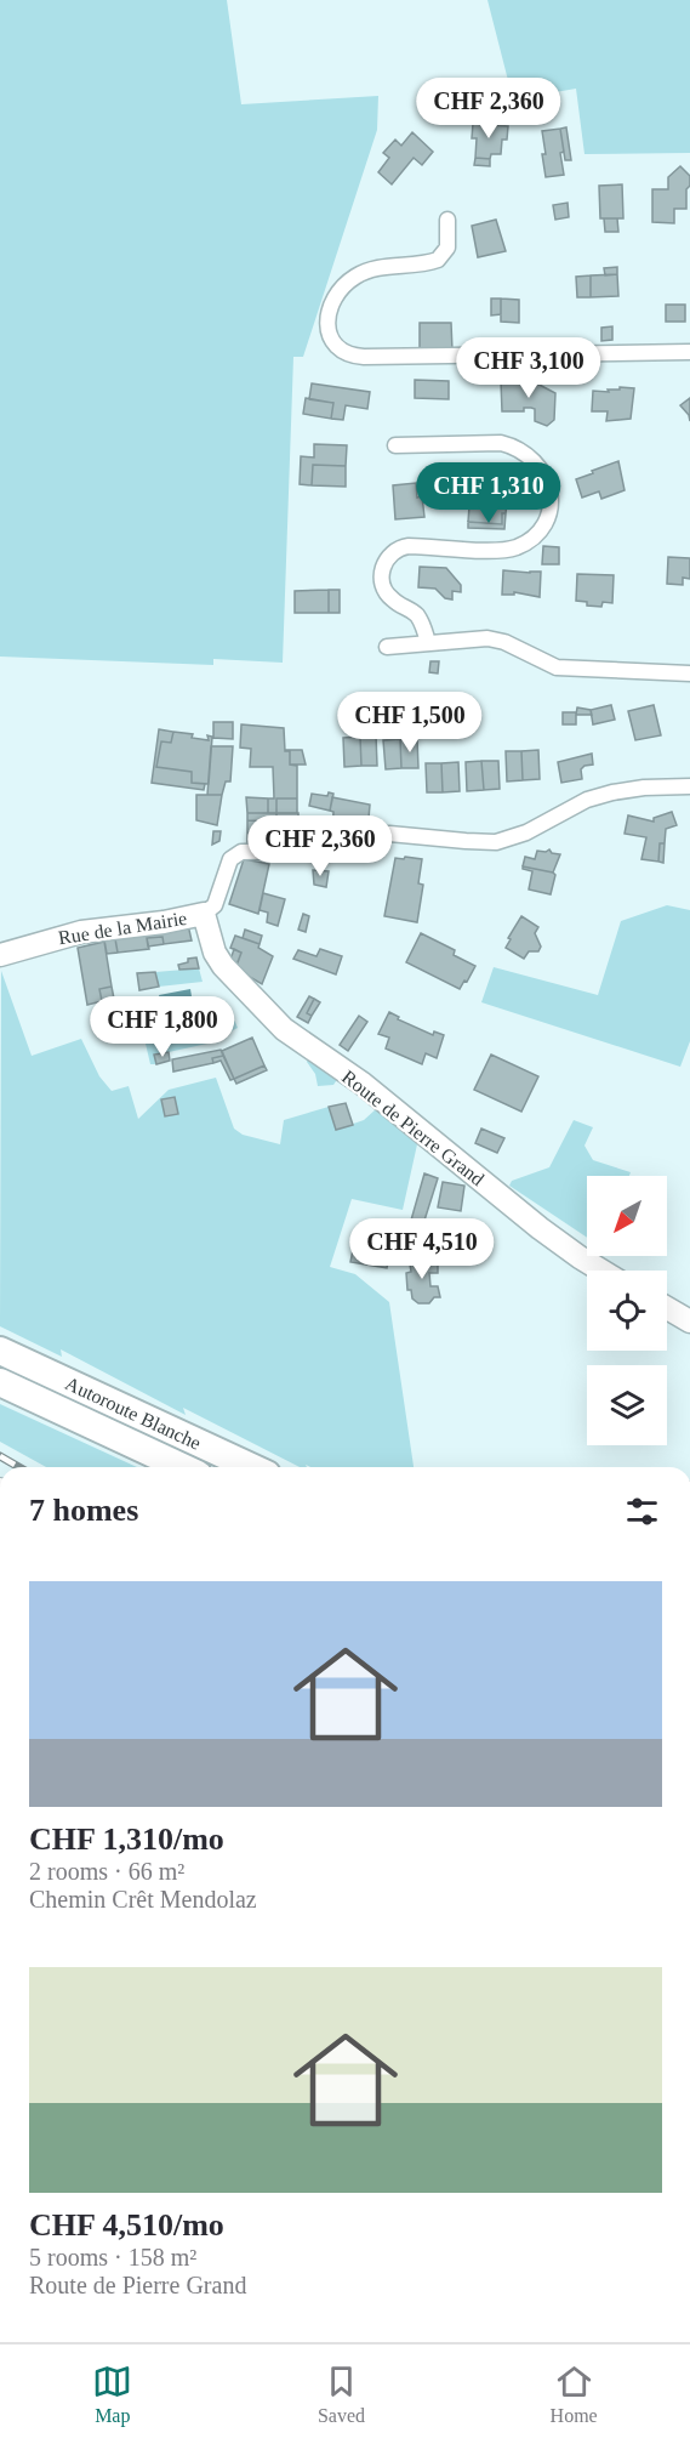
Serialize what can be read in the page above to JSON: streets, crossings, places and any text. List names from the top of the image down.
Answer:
{
  "streets": {
    "highway": ["Autoroute Blanche"],
    "street": ["Rue de la Mairie", "Route de Pierre Grand"]
  },
  "crossings": [
    ["Rue de la Mairie", "Route de Pierre Grand"]
  ],
  "north": "bottom left",
  "page": {
    "price": [
      "CHF 2,360",
      "CHF 3,100",
      "CHF 1,310",
      "CHF 1,500",
      "CHF 2,360",
      "CHF 1,800",
      "CHF 4,510"
    ],
    "heading": "7 homes",
    "list": [
      {
        "name": "CHF 1,310/mo",
        "note": "2 rooms · 66 m² · Chemin Crêt Mendolaz"
      },
      {
        "name": "CHF 4,510/mo",
        "note": "5 rooms · 158 m² · Route de Pierre Grand"
      }
    ],
    "tabs": ["Map", "Saved", "Home"]
  }
}
